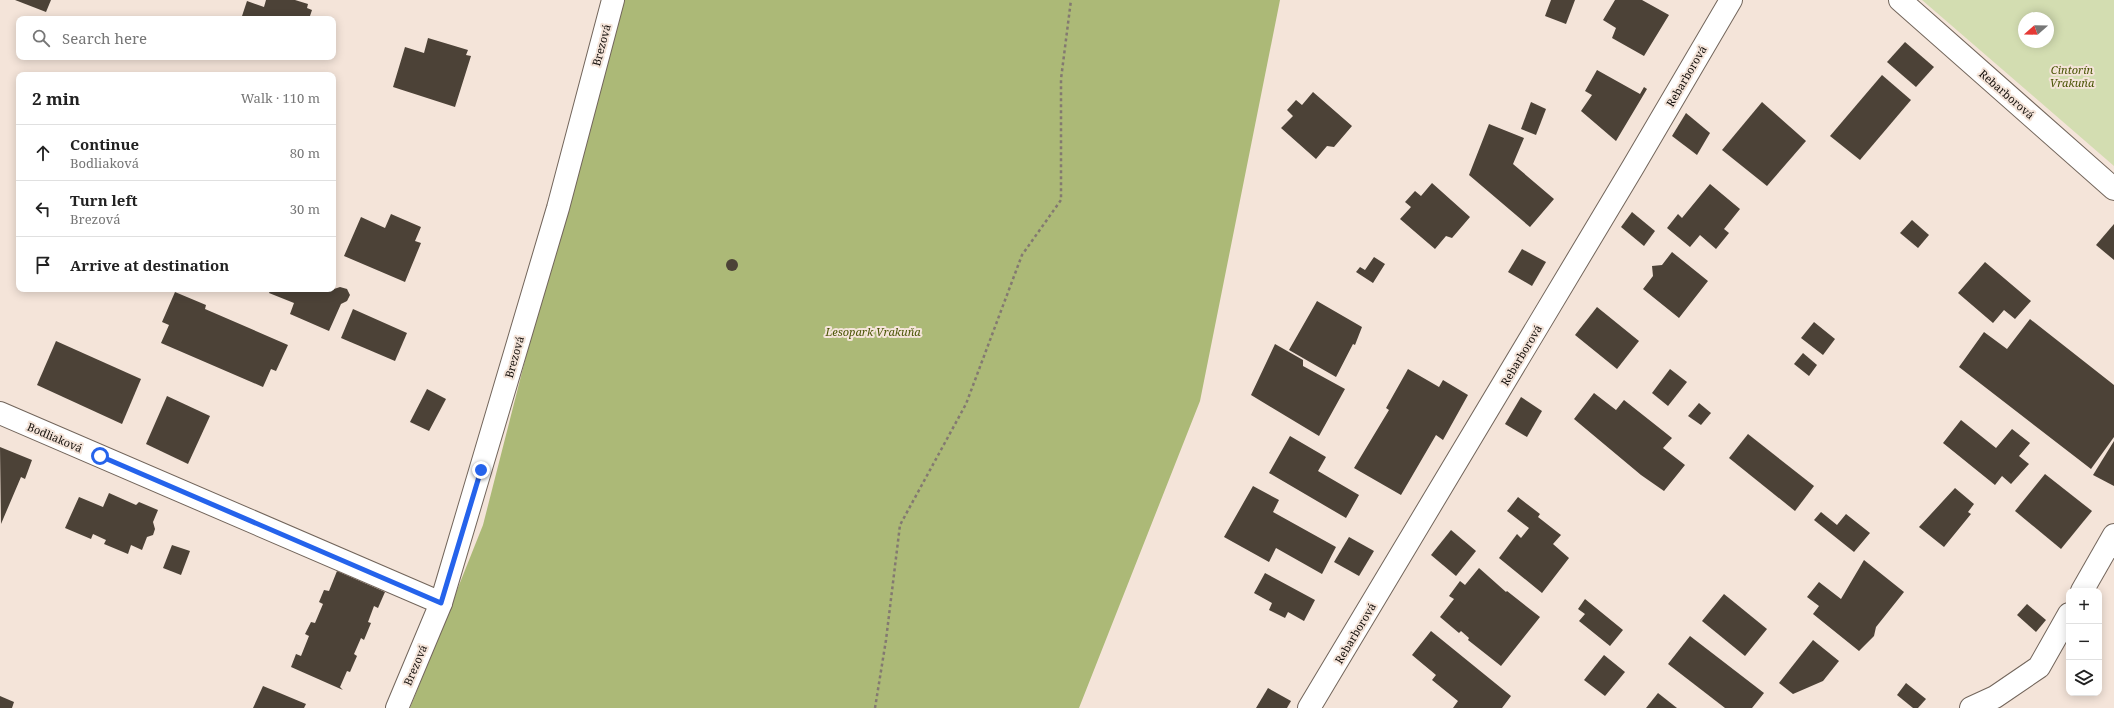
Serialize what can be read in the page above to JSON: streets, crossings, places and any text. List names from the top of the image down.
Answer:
{
  "streets": {
    "street": ["Brezová", "Rebarborová", "Bodliaková"]
  },
  "crossings": [
    ["Brezová", "Bodliaková"]
  ],
  "parks": ["Cintorín Vrakuňa", "Lesopark Vrakuňa"],
  "north": "left",
  "page": {
    "search": "Search here",
    "heading": ["2 min", "Walk · 110 m"],
    "list": [
      ["Continue", "Bodliaková", "80 m"],
      ["Turn left", "Brezová", "30 m"],
      "Arrive at destination"
    ],
    "map_buttons": ["+", "−"]
  }
}
